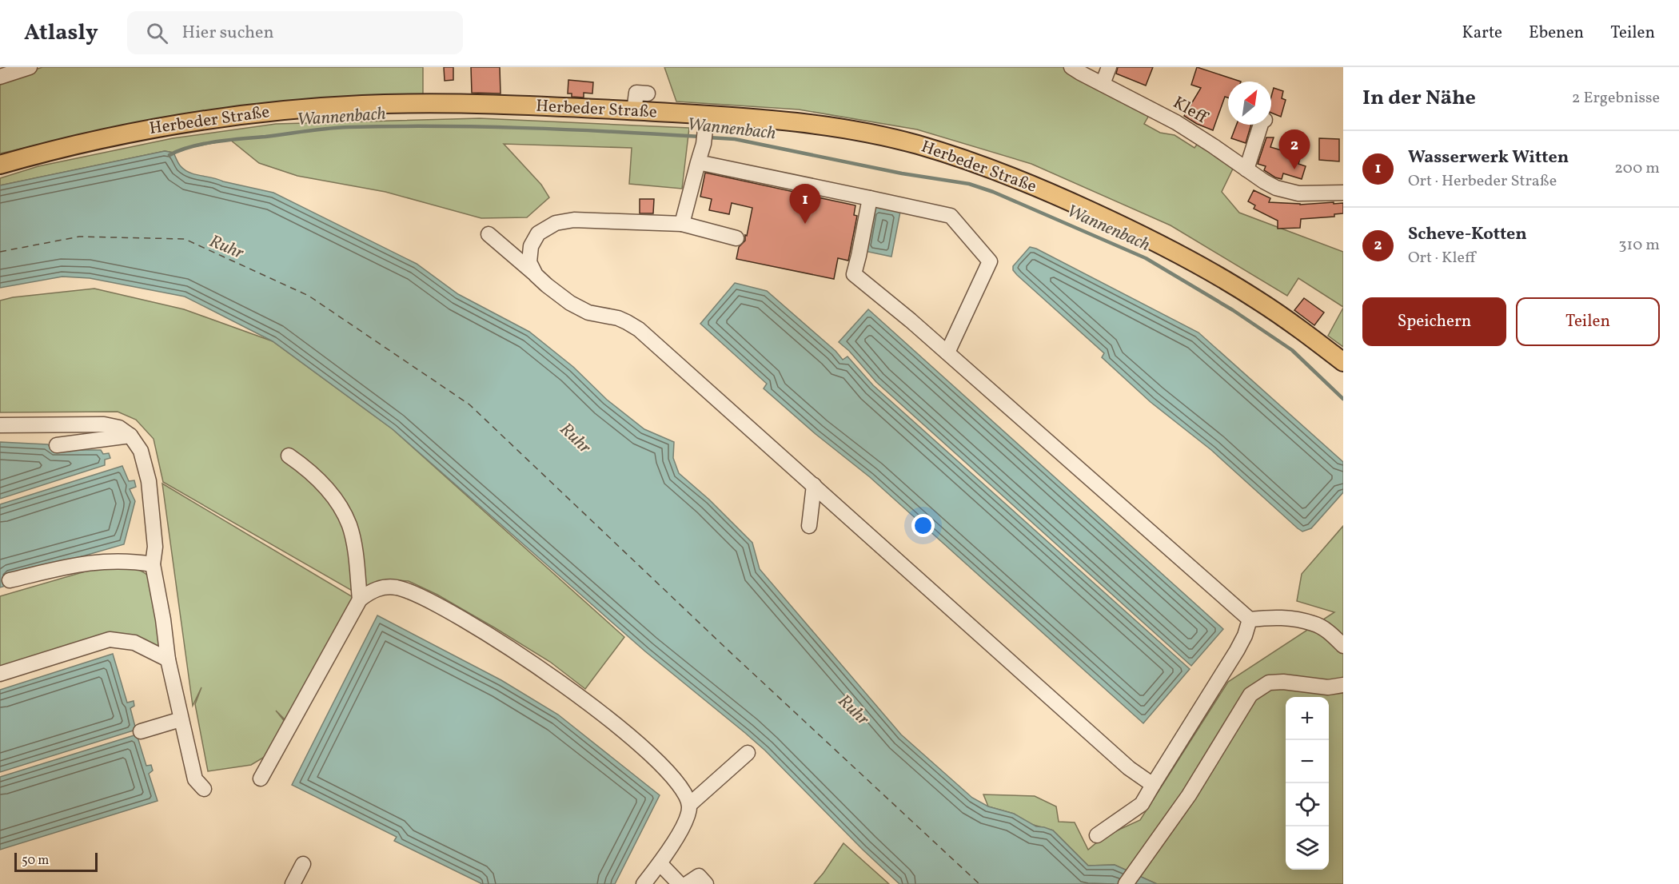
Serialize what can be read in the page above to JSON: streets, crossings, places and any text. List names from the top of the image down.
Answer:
{
  "streets": {
    "main road": ["Herbeder Straße"],
    "street": ["Kleff"]
  },
  "water": ["Wannenbach", "Ruhr"],
  "scale_bar": "50 m",
  "north": "top right",
  "page": {
    "header": "Atlasly",
    "search": "Hier suchen",
    "nav": ["Karte", "Ebenen", "Teilen"],
    "heading": ["In der Nähe", "2 Ergebnisse"],
    "pins": ["2", "1"],
    "list": [
      {
        "mark": "1",
        "name": "Wasserwerk Witten",
        "note": "Ort · Herbeder Straße",
        "value": "200 m"
      },
      {
        "mark": "2",
        "name": "Scheve-Kotten",
        "note": "Ort · Kleff",
        "value": "310 m"
      }
    ],
    "buttons": ["Speichern", "Teilen"],
    "map_buttons": ["+", "−"],
    "scale": "50 m"
  }
}
